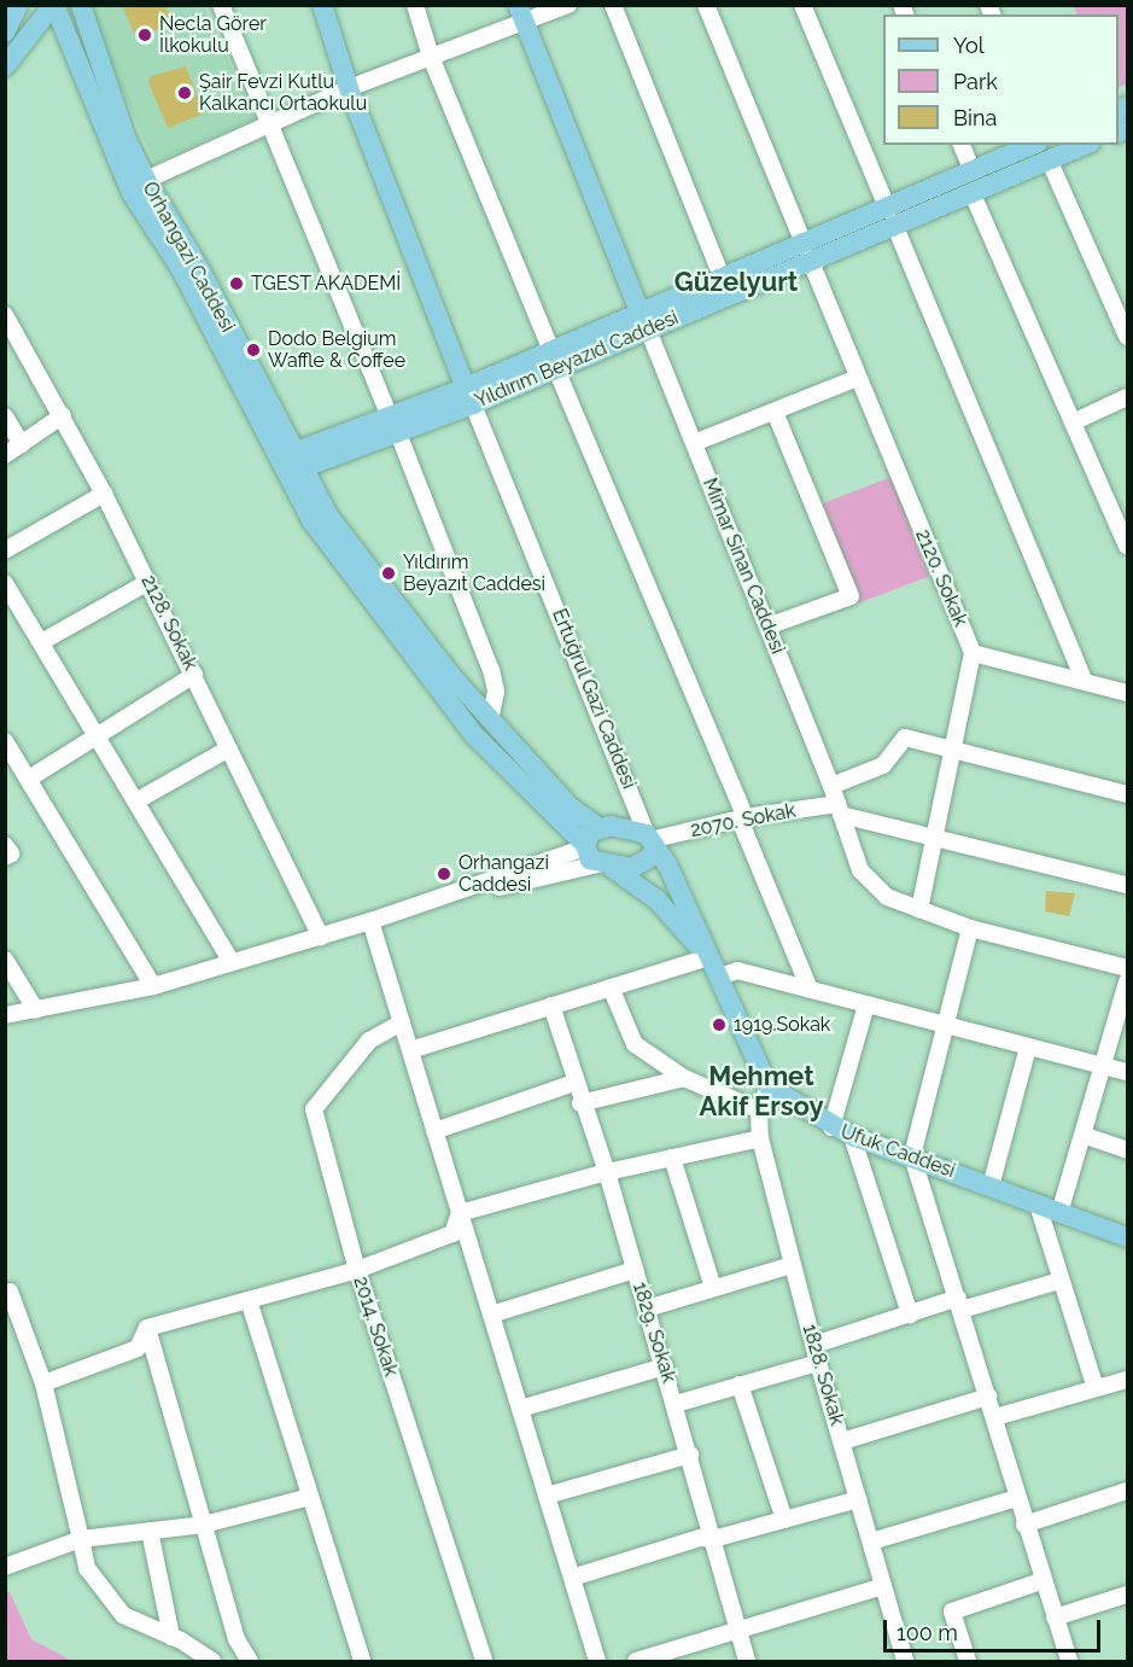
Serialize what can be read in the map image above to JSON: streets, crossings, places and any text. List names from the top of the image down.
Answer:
{
  "streets": {
    "main road": [
      "Orhangazi Caddesi",
      "Yıldırım Beyazıd Caddesi",
      "Mimar Sinan Caddesi",
      "Ertuğrul Gazi Caddesi",
      "Ufuk Caddesi"
    ],
    "street": [
      "2120. Sokak",
      "2128. Sokak",
      "2070. Sokak",
      "2014. Sokak",
      "1829. Sokak",
      "1828. Sokak"
    ]
  },
  "crossings": [
    ["Orhangazi Caddesi", "Yıldırım Beyazıd Caddesi"],
    ["Yıldırım Beyazıd Caddesi", "Mimar Sinan Caddesi"],
    ["Yıldırım Beyazıd Caddesi", "2120. Sokak"],
    ["Yıldırım Beyazıd Caddesi", "Ertuğrul Gazi Caddesi"],
    ["Mimar Sinan Caddesi", "2070. Sokak"],
    ["Ertuğrul Gazi Caddesi", "2070. Sokak"],
    ["Ufuk Caddesi", "1828. Sokak"]
  ],
  "districts": ["Güzelyurt", "Mehmet Akif Ersoy"],
  "places": [
    "Necla Görer İlkokulu",
    "Şair Fevzi Kutlu Kalkancı Ortaokulu",
    "TGEST AKADEMİ",
    "Dodo Belgium Waffle & Coffee",
    "Yıldırım Beyazıt Caddesi",
    "Orhangazi Caddesi",
    "1919.Sokak"
  ],
  "legend": ["Yol", "Park", "Bina"],
  "scale_bar": "100 m"
}
